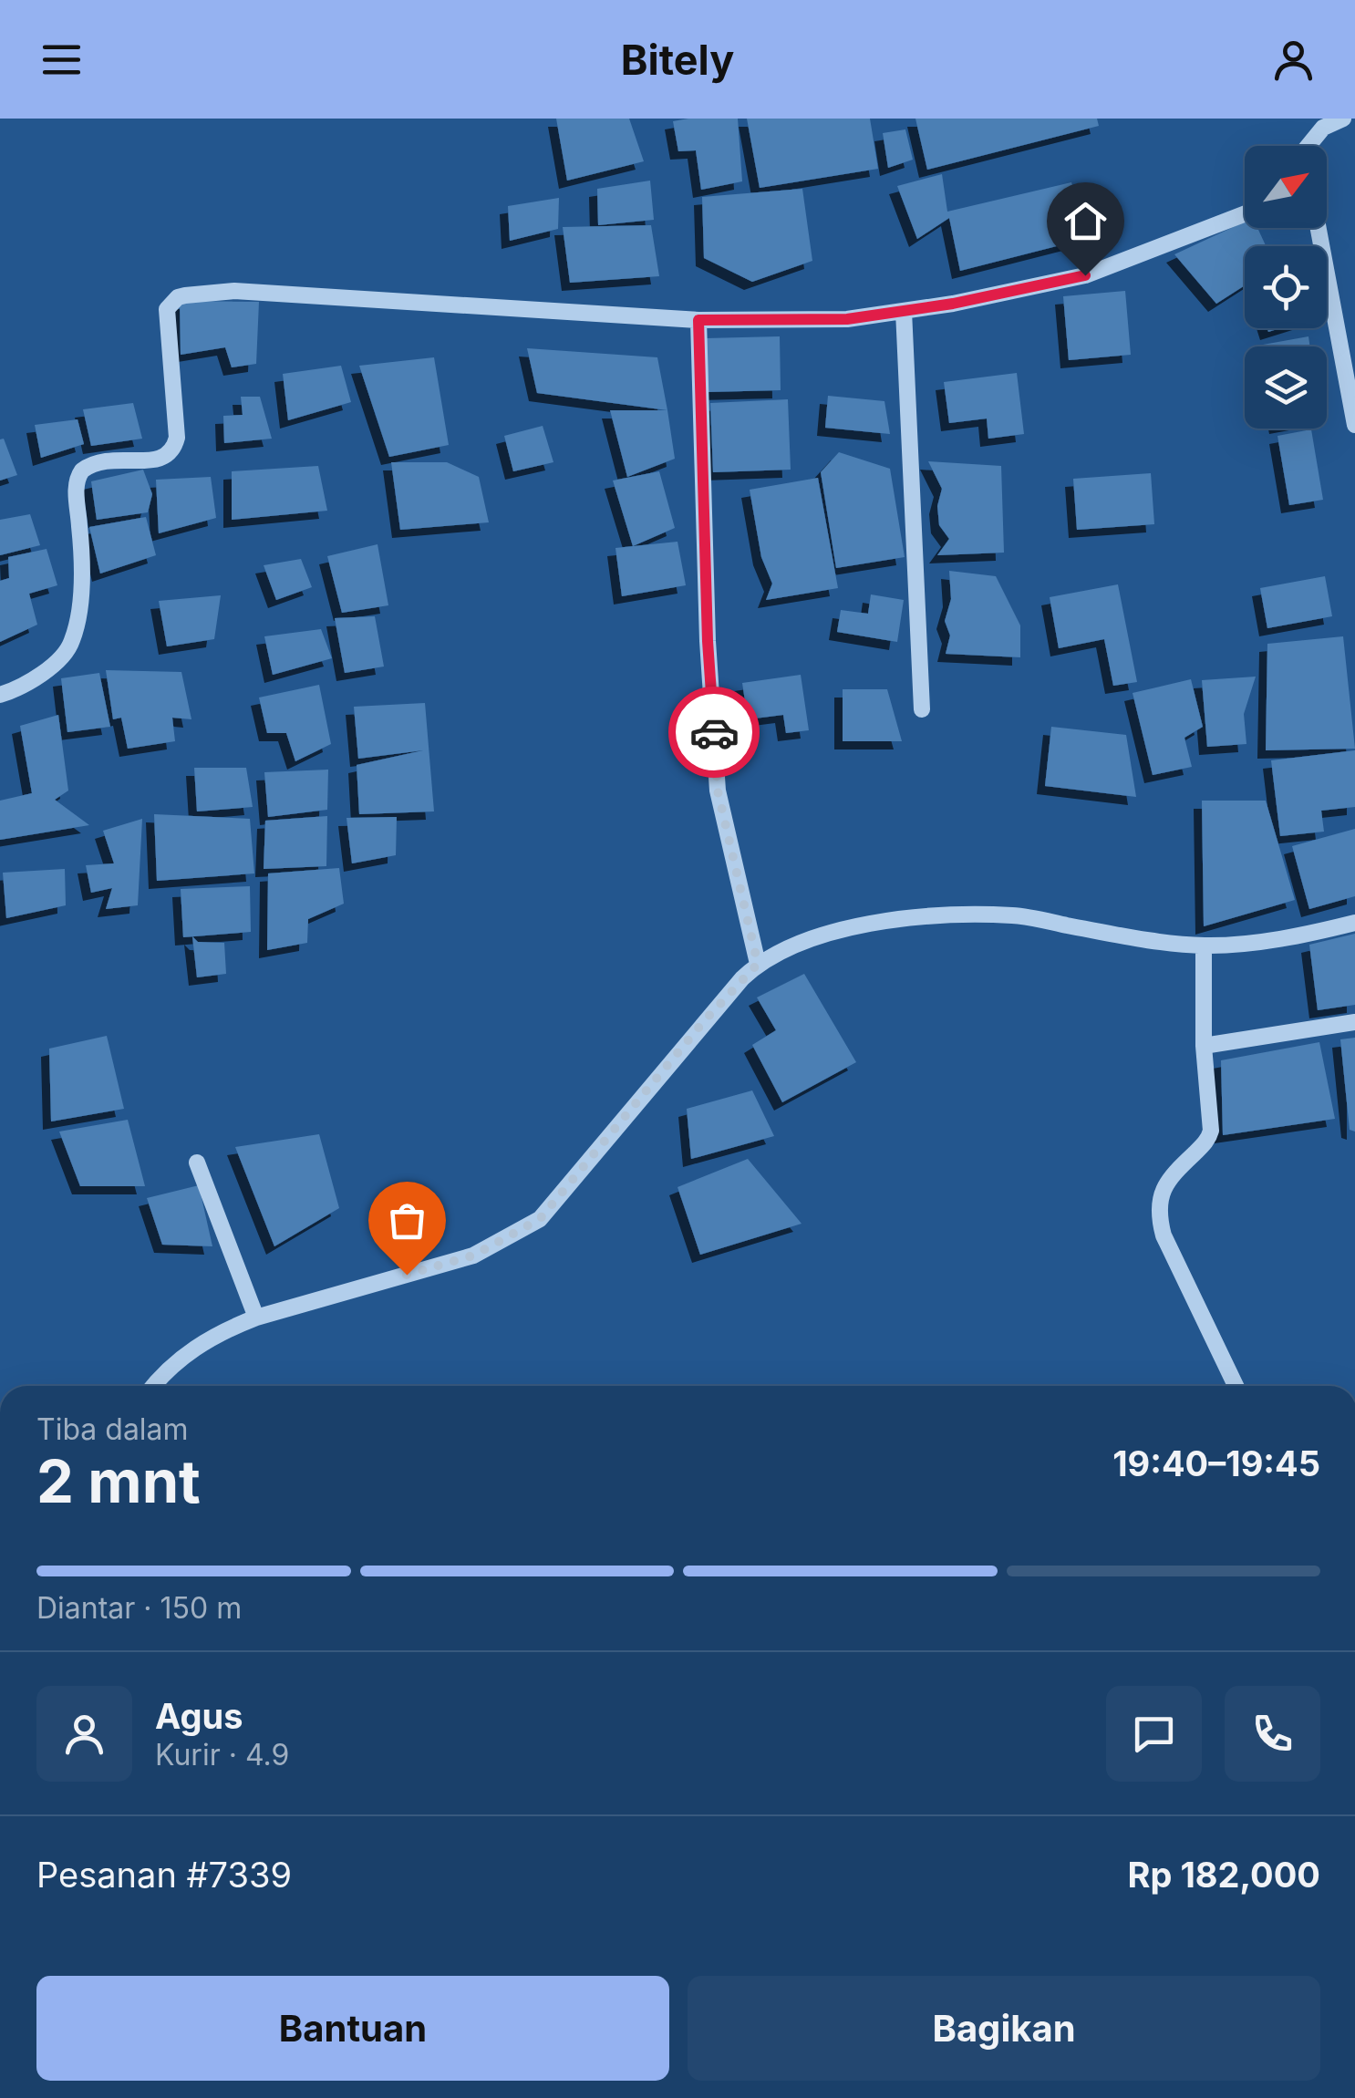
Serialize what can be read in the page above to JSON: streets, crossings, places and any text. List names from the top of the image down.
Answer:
{
  "north": "top right",
  "page": {
    "header": "Bitely",
    "heading": ["2 mnt", "Tiba dalam", "19:40–19:45"],
    "panel": [
      "Agus",
      "Kurir · 4.9",
      "Pesanan #7339",
      "Rp 182,000"
    ],
    "bar": "Diantar · 150 m",
    "buttons": ["Bantuan", "Bagikan"]
  }
}
